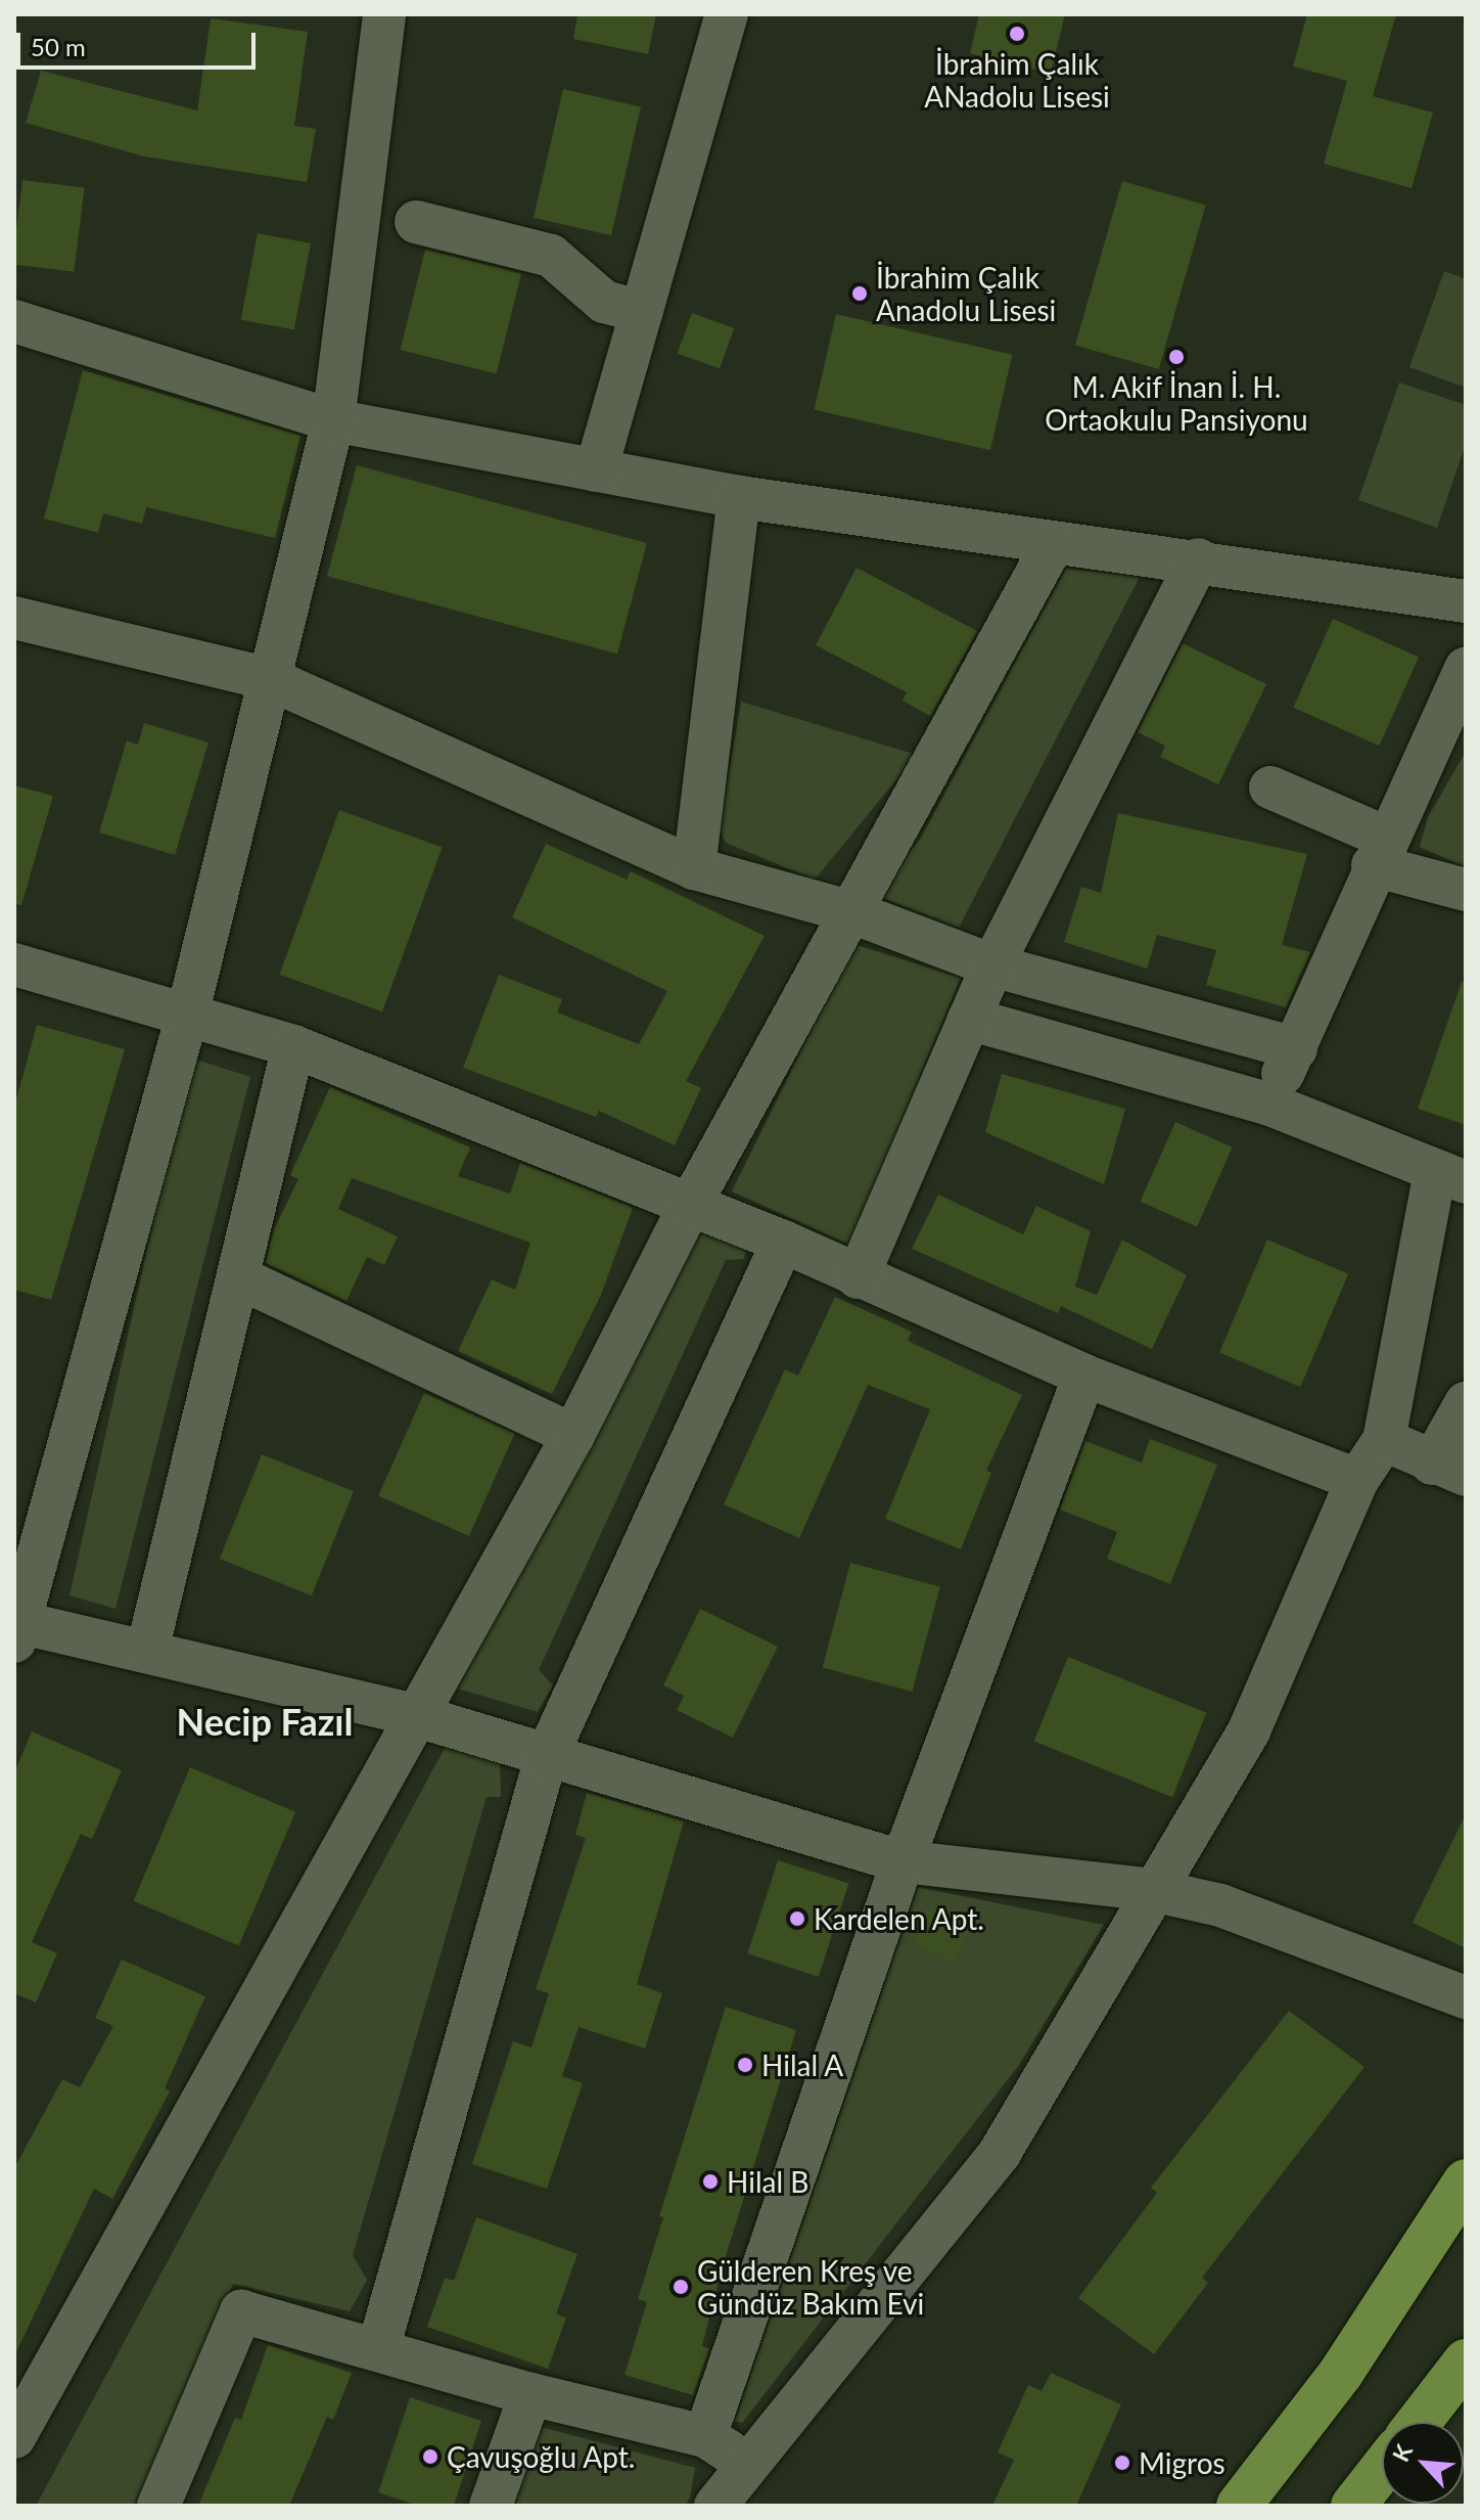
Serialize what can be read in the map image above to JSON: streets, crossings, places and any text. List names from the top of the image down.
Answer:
{
  "districts": ["Necip Fazıl"],
  "places": [
    "İbrahim Çalık ANadolu Lisesi",
    "İbrahim Çalık Anadolu Lisesi",
    "M. Akif İnan İ. H. Ortaokulu Pansiyonu",
    "Kardelen Apt.",
    "Hilal A",
    "Hilal B",
    "Gülderen Kreş ve Gündüz Bakım Evi",
    "Çavuşoğlu Apt.",
    "Migros"
  ],
  "scale_bar": "50 m",
  "north": "top left"
}
